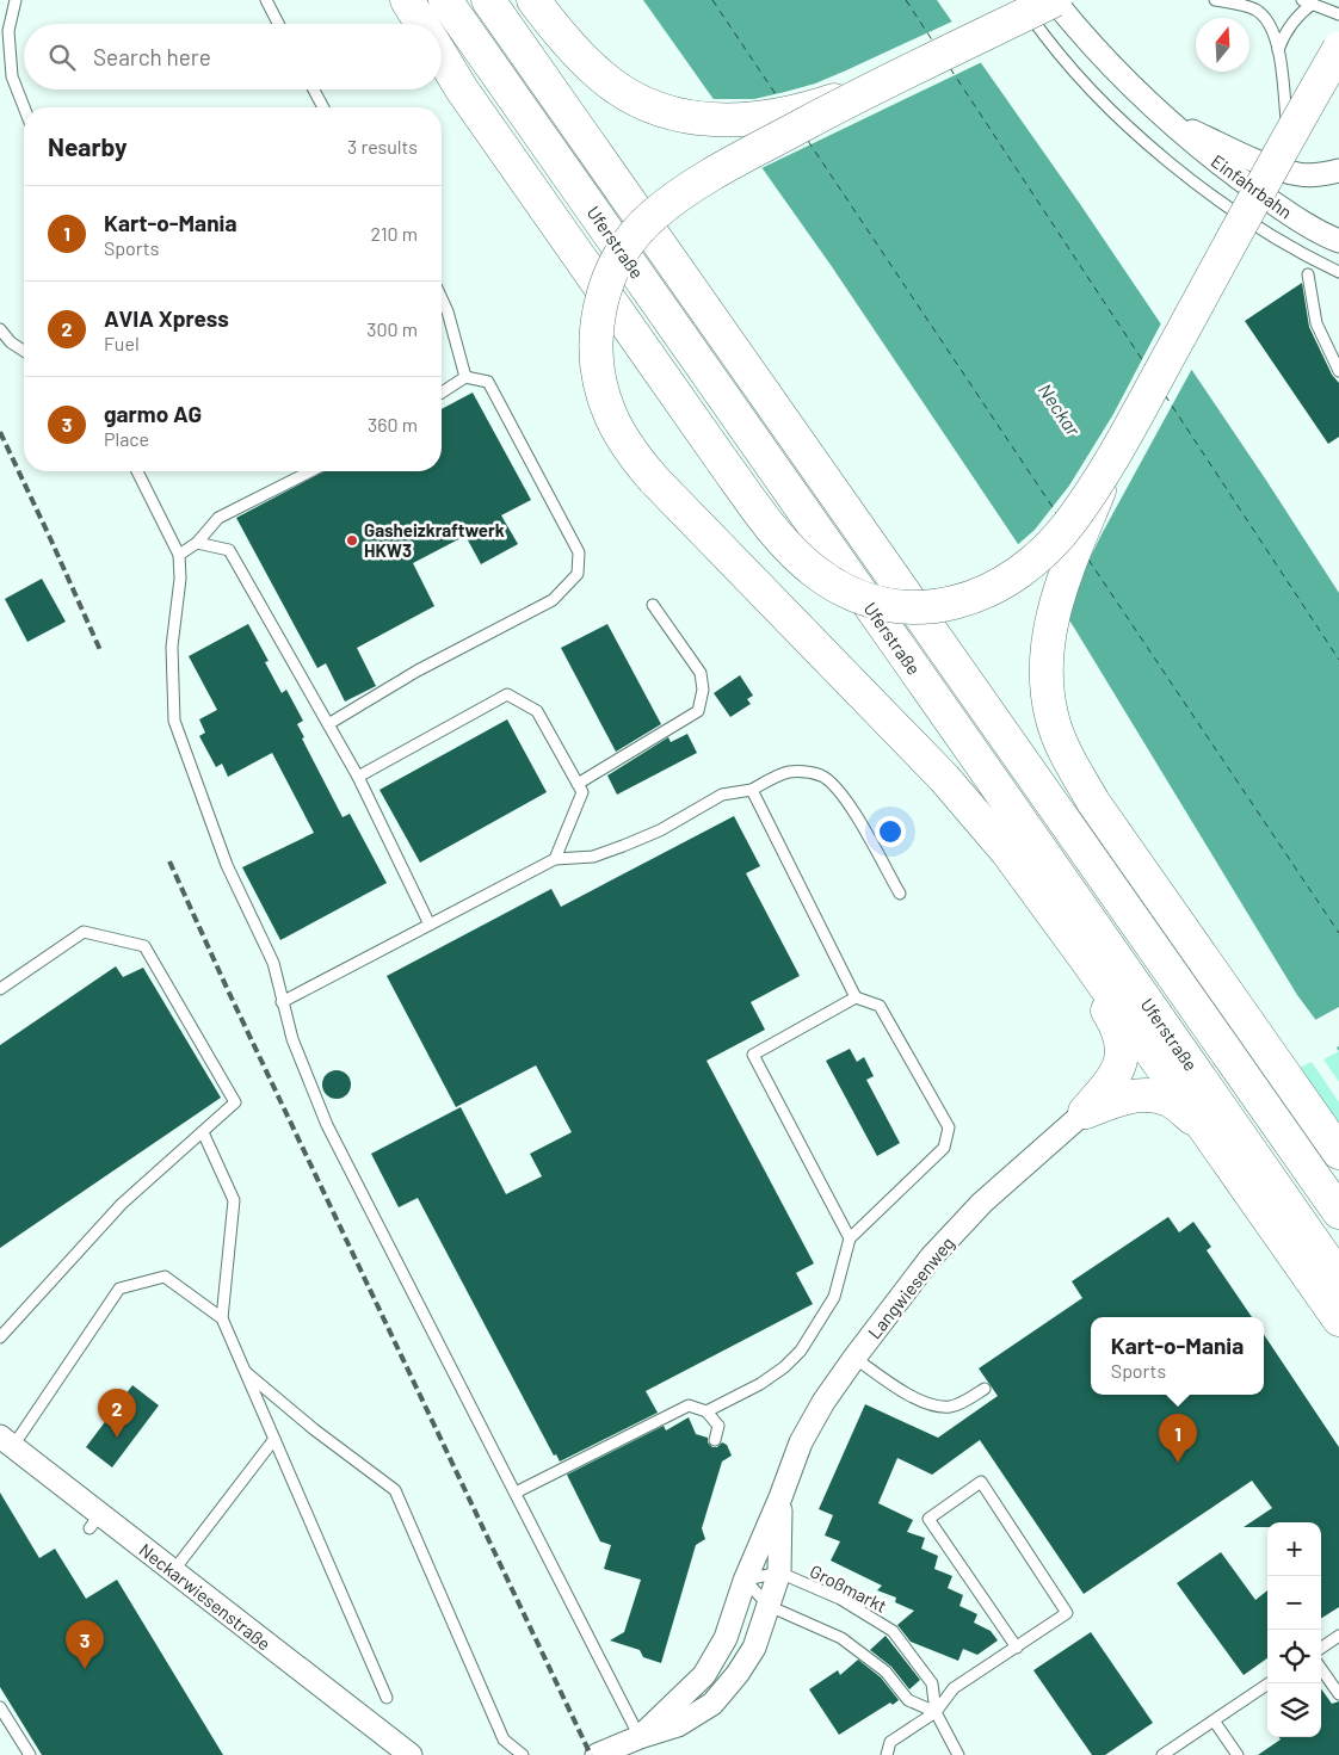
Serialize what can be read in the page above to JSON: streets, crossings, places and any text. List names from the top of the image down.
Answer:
{
  "streets": {
    "highway": ["Uferstraße"],
    "street": ["Einfahrbahn", "Langwiesenweg", "Neckarwiesenstraße"],
    "lane": ["Großmarkt"]
  },
  "crossings": [
    ["Langwiesenweg", "Großmarkt"]
  ],
  "water": ["Neckar"],
  "places": ["Gasheizkraftwerk HKW3"],
  "north": "top",
  "page": {
    "search": "Search here",
    "heading": ["Nearby", "3 results"],
    "list": [
      {
        "mark": "1",
        "name": "Kart-o-Mania",
        "note": "Sports",
        "value": "210 m"
      },
      {
        "mark": "2",
        "name": "AVIA Xpress",
        "note": "Fuel",
        "value": "300 m"
      },
      {
        "mark": "3",
        "name": "garmo AG",
        "note": "Place",
        "value": "360 m"
      }
    ],
    "popup": ["Kart-o-Mania", "Sports"],
    "pins": ["2", "1", "3"],
    "map_buttons": ["+", "−"]
  }
}
